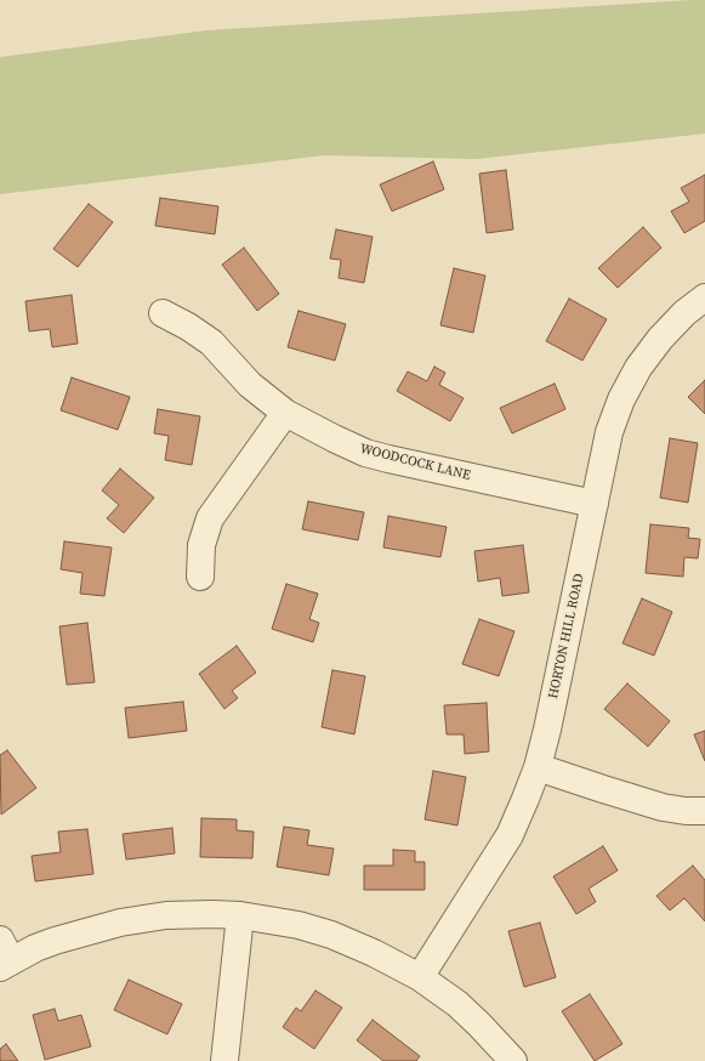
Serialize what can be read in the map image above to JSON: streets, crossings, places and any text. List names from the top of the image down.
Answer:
{
  "streets": {
    "street": ["WOODCOCK LANE", "HORTON HILL ROAD"]
  },
  "crossings": [
    ["WOODCOCK LANE", "HORTON HILL ROAD"]
  ]
}
